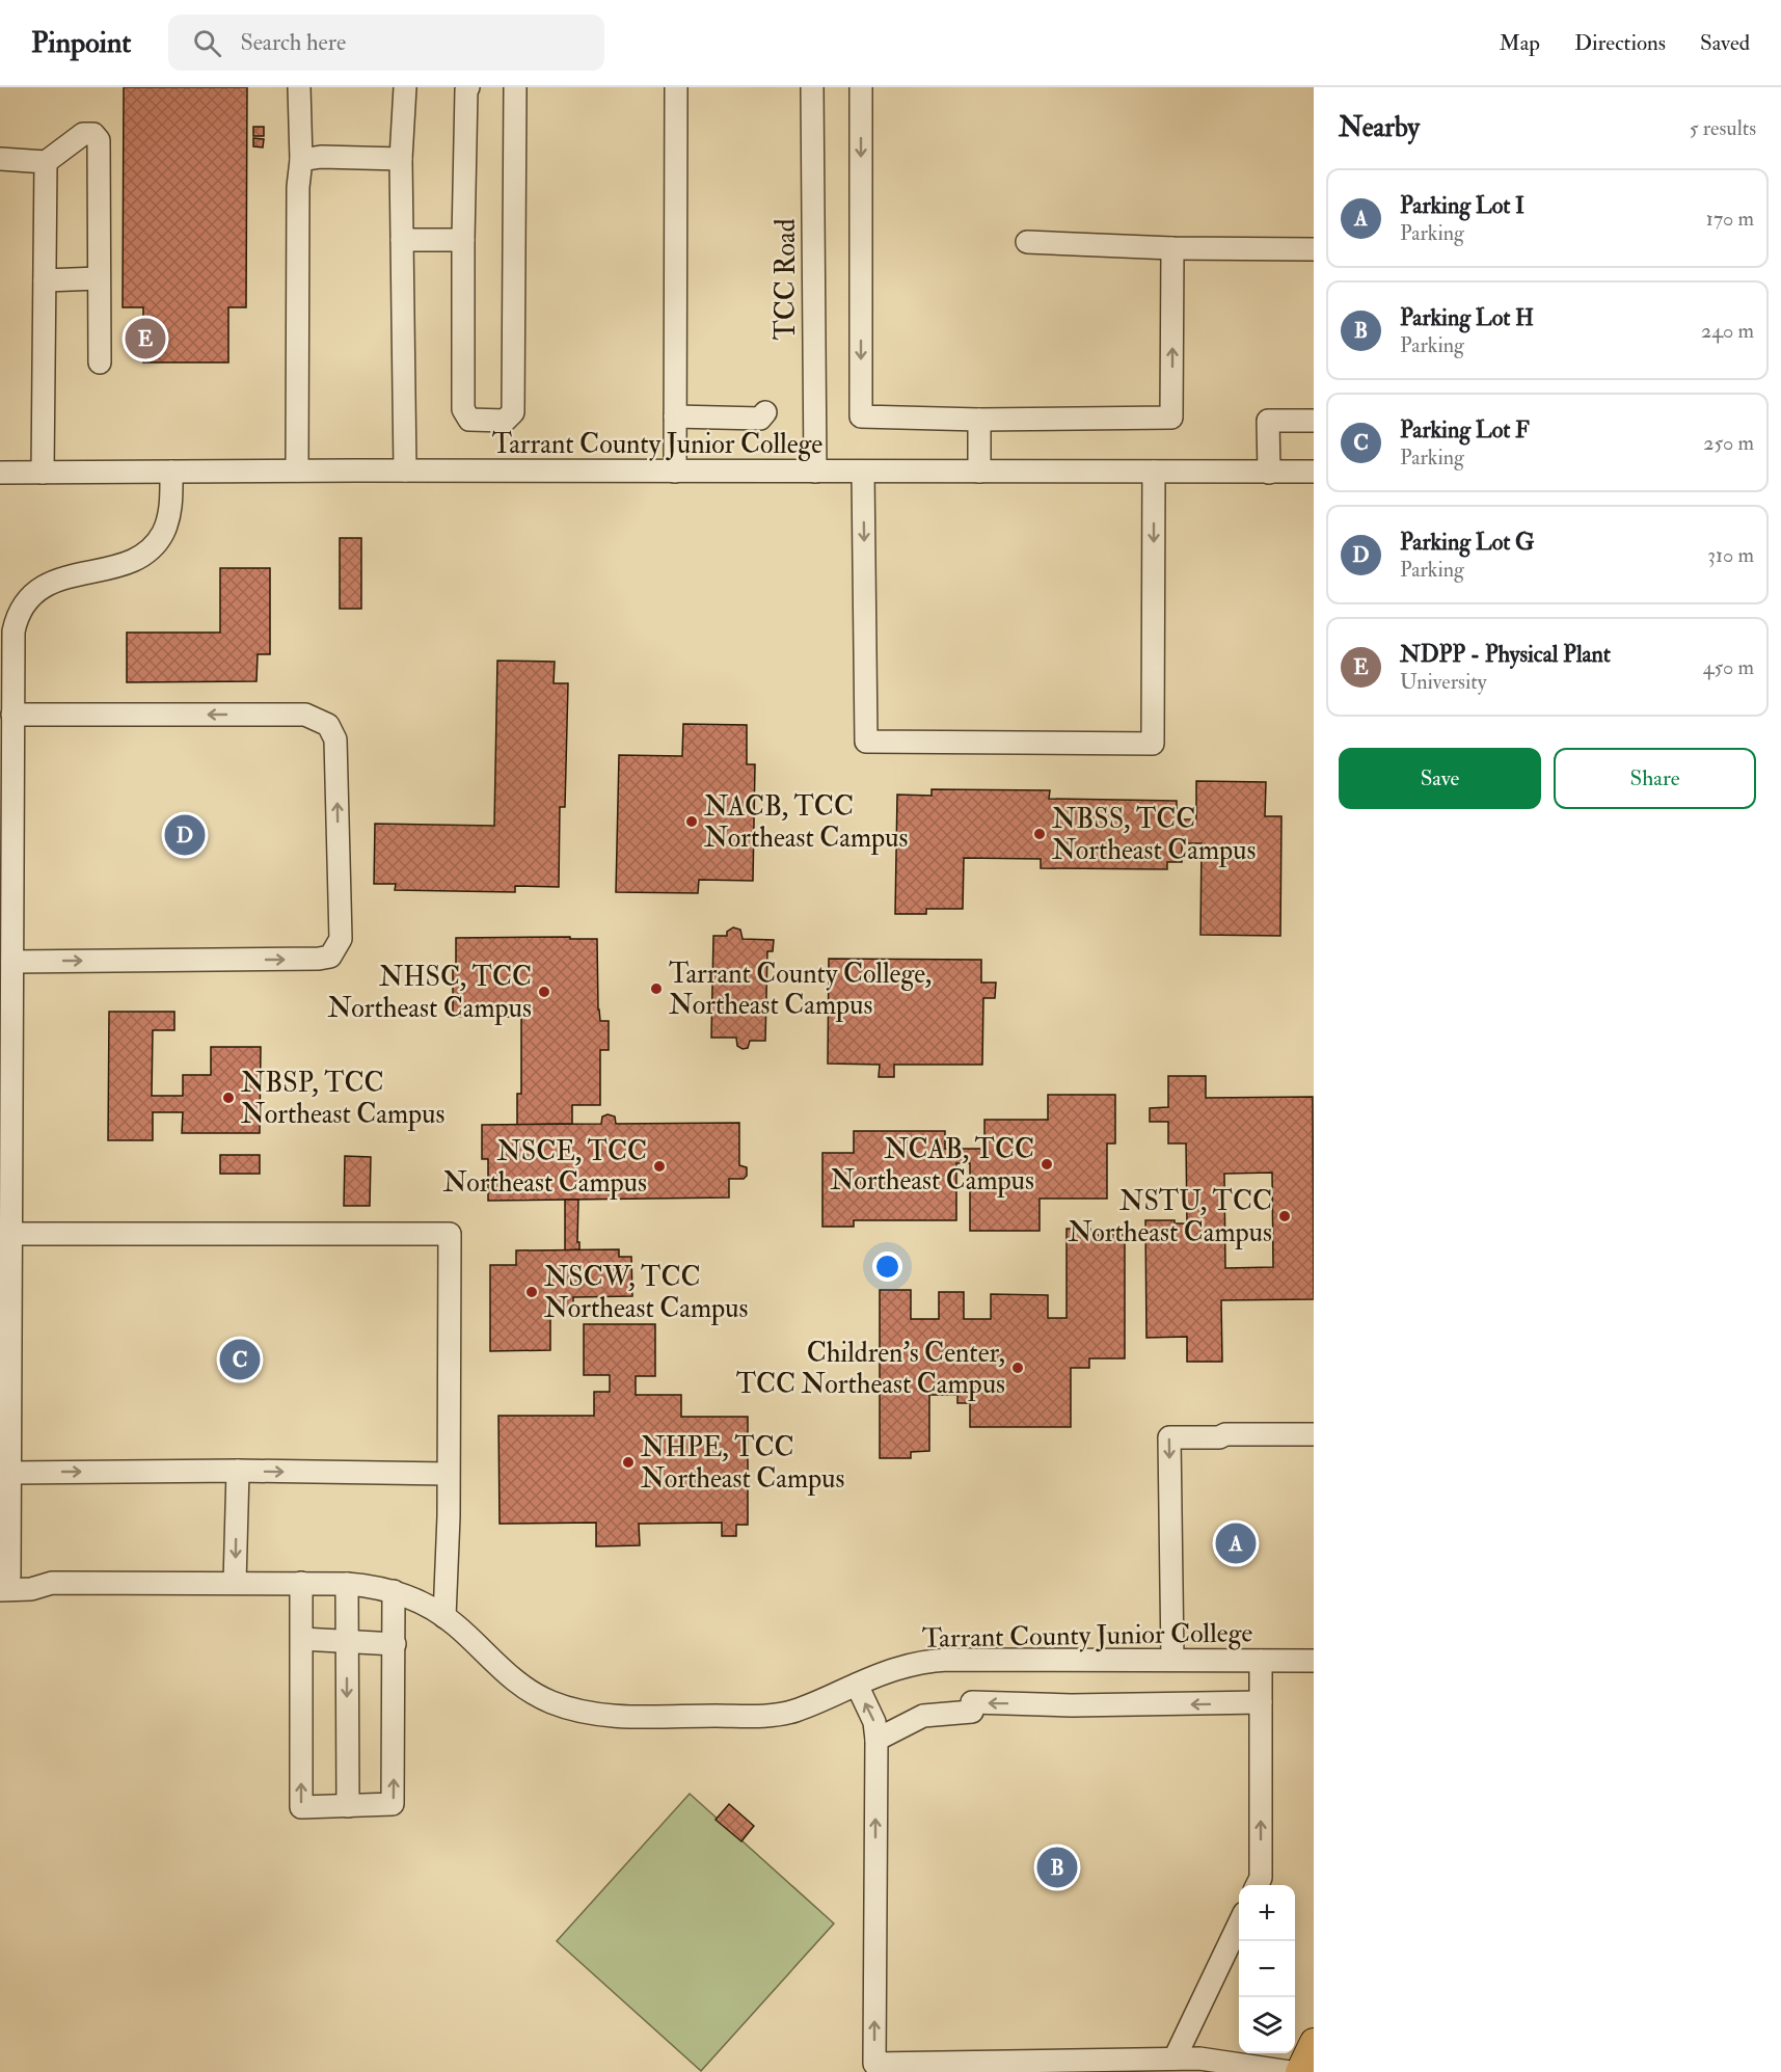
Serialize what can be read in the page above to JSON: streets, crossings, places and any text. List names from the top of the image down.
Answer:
{
  "streets": {
    "street": ["TCC Road", "Tarrant County Junior College"]
  },
  "crossings": [
    ["TCC Road", "Tarrant County Junior College"]
  ],
  "places": [
    "NACB, TCC Northeast Campus",
    "NBSS, TCC Northeast Campus",
    "Tarrant County College, Northeast Campus",
    "NHSC, TCC Northeast Campus",
    "NBSP, TCC Northeast Campus",
    "NCAB, TCC Northeast Campus",
    "NSCE, TCC Northeast Campus",
    "NSTU, TCC Northeast Campus",
    "NSCW, TCC Northeast Campus",
    "Children's Center, TCC Northeast Campus",
    "NHPE, TCC Northeast Campus"
  ],
  "page": {
    "header": "Pinpoint",
    "search": "Search here",
    "nav": ["Map", "Directions", "Saved"],
    "heading": ["Nearby", "5 results"],
    "list": [
      {
        "mark": "A",
        "name": "Parking Lot I",
        "note": "Parking",
        "value": "170 m"
      },
      {
        "mark": "B",
        "name": "Parking Lot H",
        "note": "Parking",
        "value": "240 m"
      },
      {
        "mark": "C",
        "name": "Parking Lot F",
        "note": "Parking",
        "value": "250 m"
      },
      {
        "mark": "D",
        "name": "Parking Lot G",
        "note": "Parking",
        "value": "310 m"
      },
      {
        "mark": "E",
        "name": "NDPP - Physical Plant",
        "note": "University",
        "value": "450 m"
      }
    ],
    "pins": [
      "E",
      "D",
      "C",
      "A",
      "B"
    ],
    "buttons": ["Save", "Share"],
    "map_buttons": ["+", "−"]
  }
}
